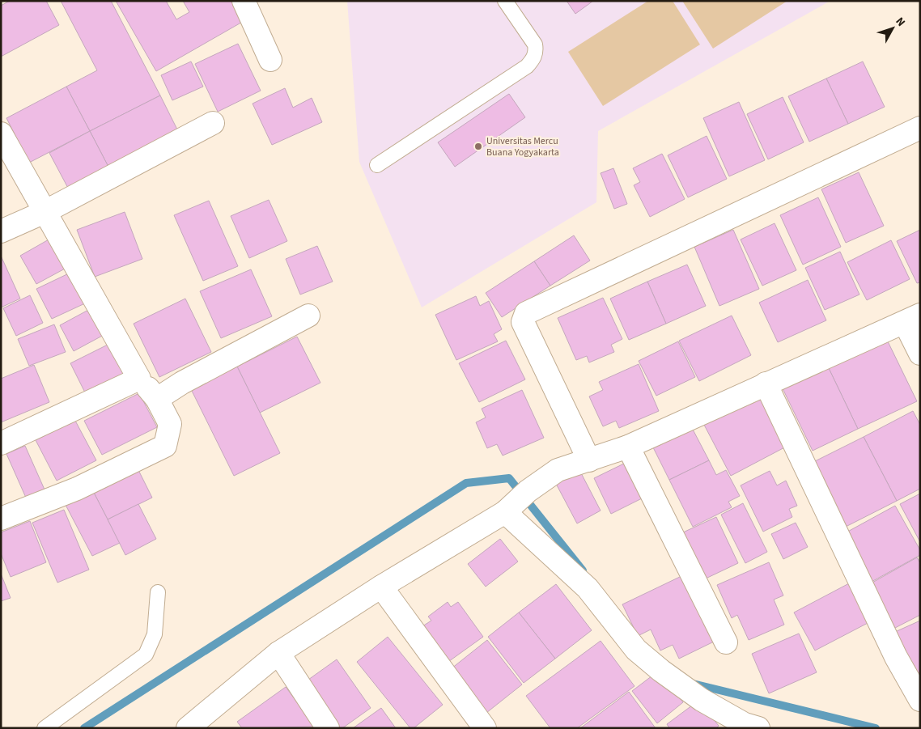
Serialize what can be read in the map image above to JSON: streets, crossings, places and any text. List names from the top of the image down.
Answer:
{
  "places": ["Universitas Mercu Buana Yogyakarta"],
  "north": "top right"
}
